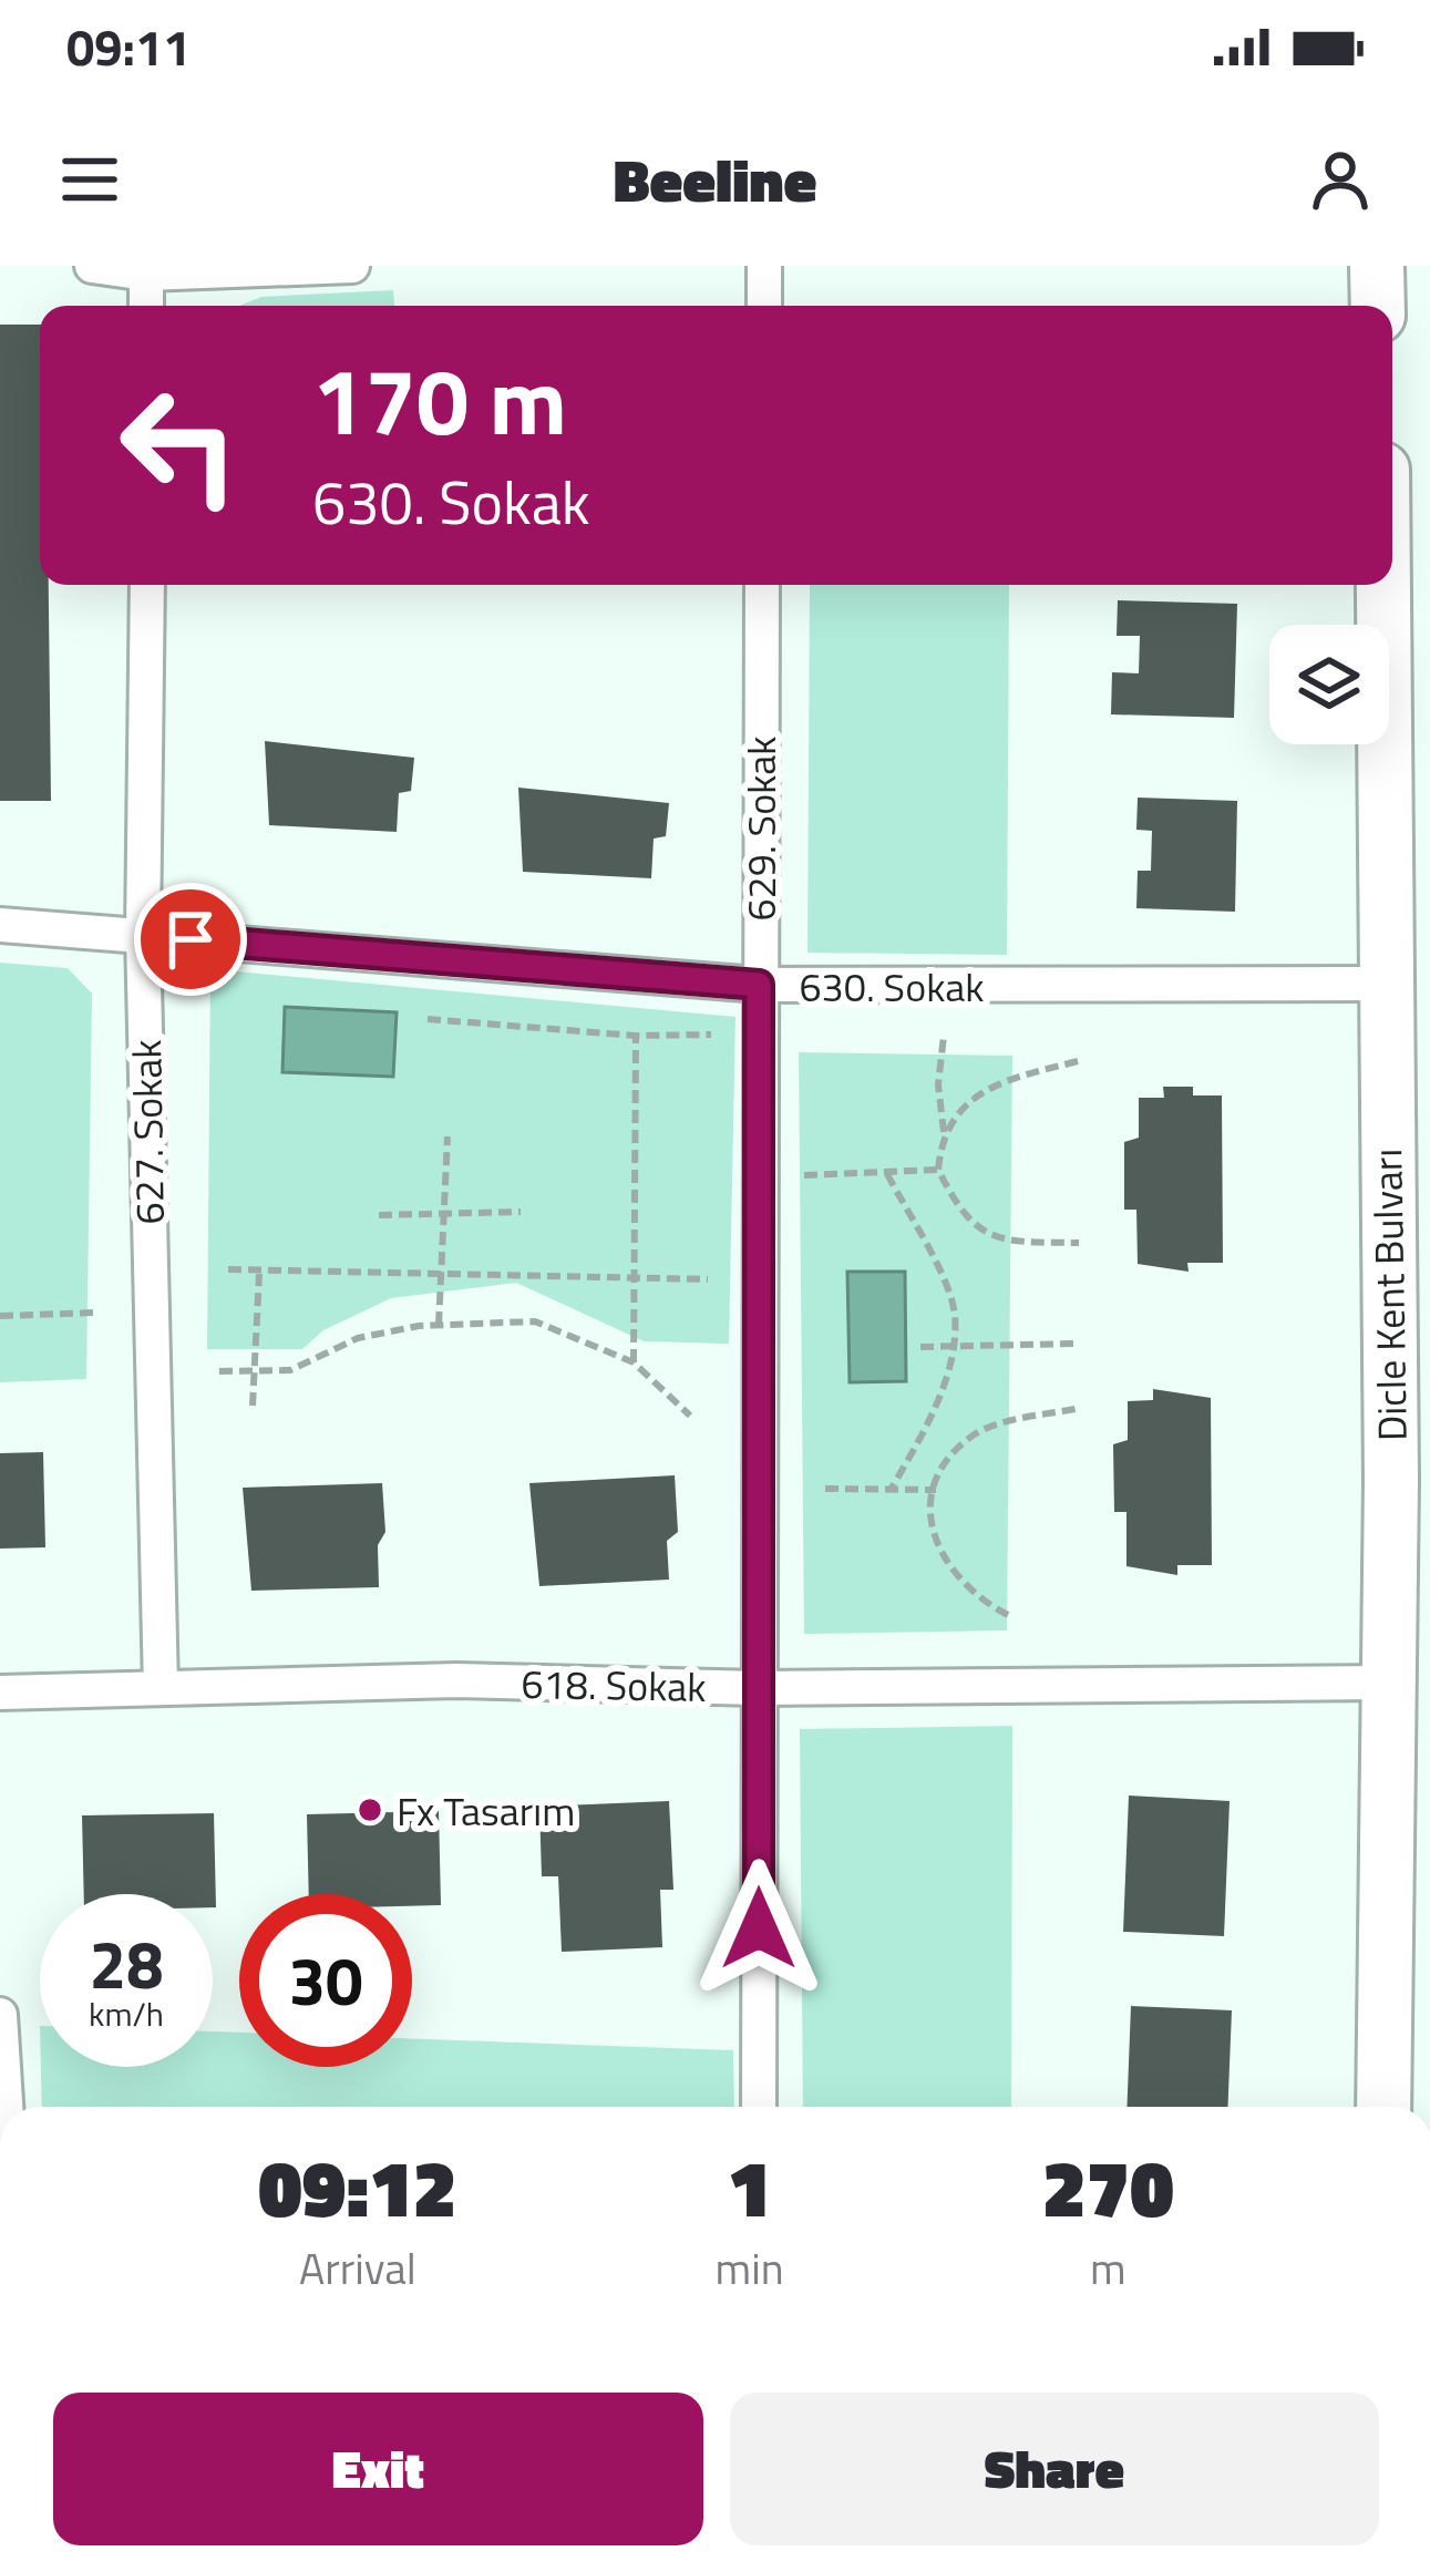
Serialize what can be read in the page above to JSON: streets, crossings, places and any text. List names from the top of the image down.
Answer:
{
  "streets": {
    "main road": ["Dicle Kent Bulvarı"],
    "street": [
      "629. Sokak",
      "630. Sokak",
      "627. Sokak",
      "618. Sokak"
    ]
  },
  "crossings": [
    ["629. Sokak", "630. Sokak"],
    ["629. Sokak", "618. Sokak"],
    ["630. Sokak", "627. Sokak"],
    ["630. Sokak", "Dicle Kent Bulvarı"],
    ["627. Sokak", "618. Sokak"],
    ["Dicle Kent Bulvarı", "618. Sokak"]
  ],
  "places": ["Fx Tasarım"],
  "page": {
    "status": "09:11",
    "header": "Beeline",
    "turn": ["170 m", "630. Sokak"],
    "speed": "28 km/h",
    "limit": "30",
    "eta": [
      "09:12",
      "Arrival",
      "1",
      "min",
      "270",
      "m"
    ],
    "buttons": ["Exit", "Share"]
  }
}
